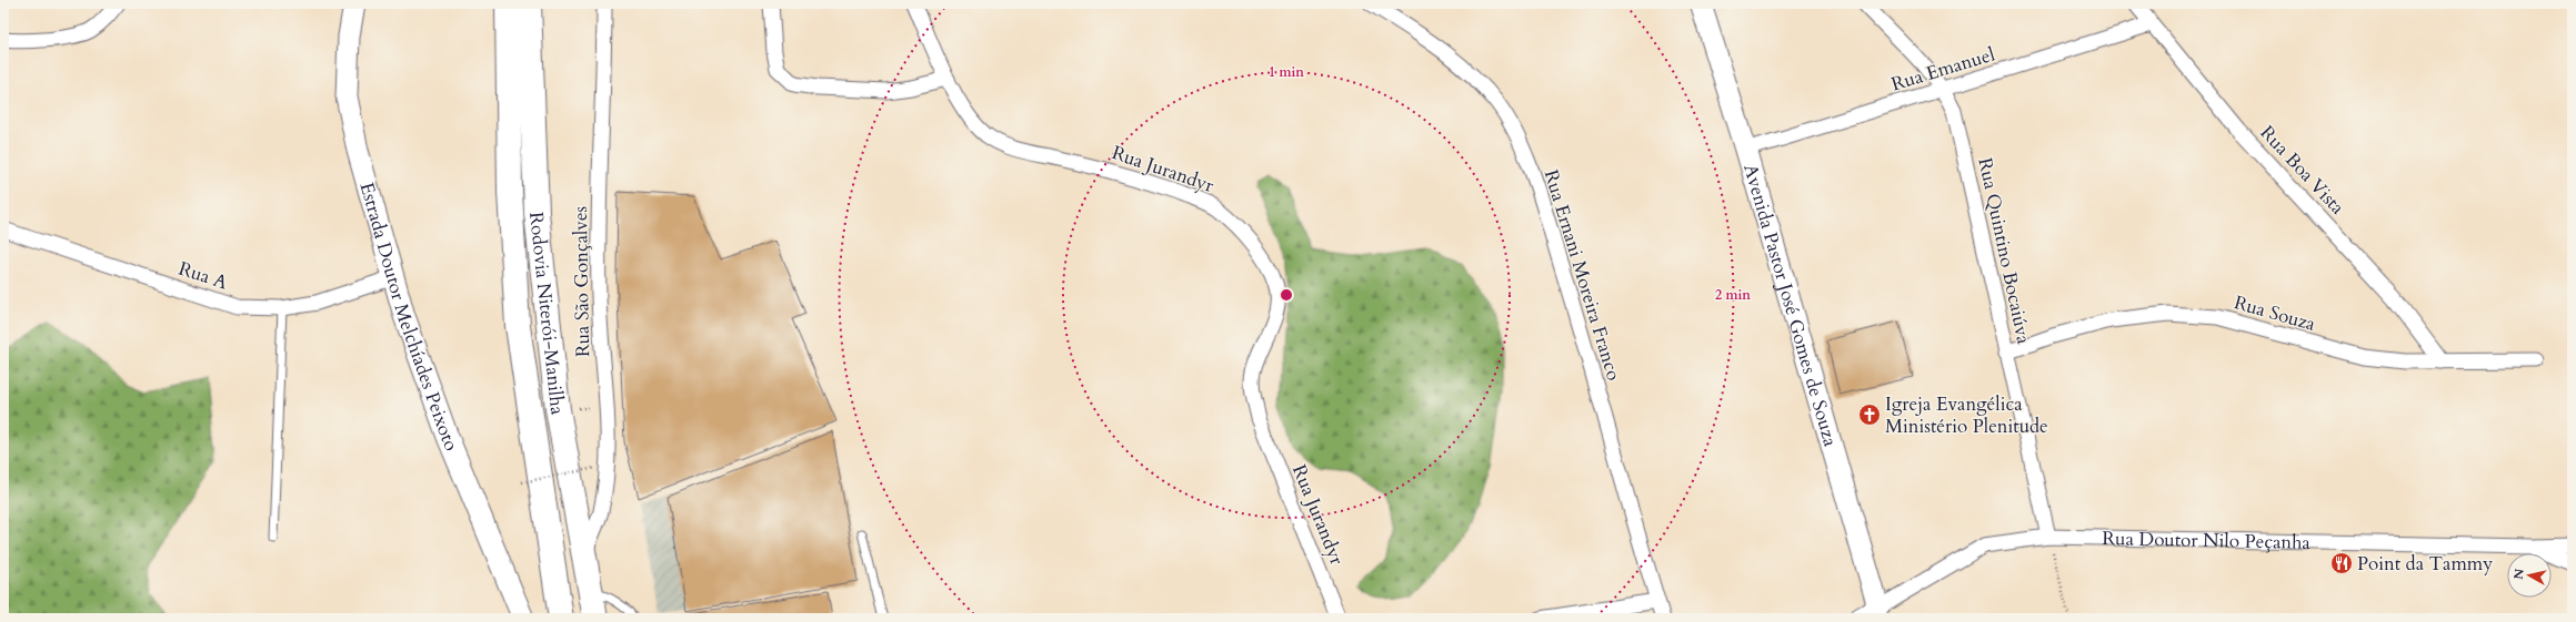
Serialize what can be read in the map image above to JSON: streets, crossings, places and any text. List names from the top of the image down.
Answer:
{
  "streets": {
    "highway": ["Rodovia Niterói-Manilha"],
    "street": [
      "Rua Emanuel",
      "Rua Jurandyr",
      "Rua Boa Vista",
      "Rua Quintino Bocaiúva",
      "Rua A",
      "Rua Ernani Moreira Franco",
      "Rua São Gonçalves",
      "Avenida Pastor José Gomes de Souza",
      "Rua Souza",
      "Estrada Doutor Melchíades Peixoto",
      "Rua Doutor Nilo Peçanha"
    ]
  },
  "crossings": [
    ["Rua Emanuel", "Rua Boa Vista"],
    ["Rua Emanuel", "Rua Quintino Bocaiúva"],
    ["Rua Emanuel", "Avenida Pastor José Gomes de Souza"],
    ["Rua Boa Vista", "Rua Souza"],
    ["Rua Quintino Bocaiúva", "Rua Souza"],
    ["Rua Quintino Bocaiúva", "Rua Doutor Nilo Peçanha"],
    ["Rua A", "Estrada Doutor Melchíades Peixoto"],
    ["Rua São Gonçalves", "Rodovia Niterói-Manilha"],
    ["Avenida Pastor José Gomes de Souza", "Rua Doutor Nilo Peçanha"]
  ],
  "places": {
    "church": ["Igreja Evangélica Ministério Plenitude"],
    "restaurant": ["Point da Tammy"]
  },
  "north": "left",
  "rings": ["1 min", "2 min"]
}
